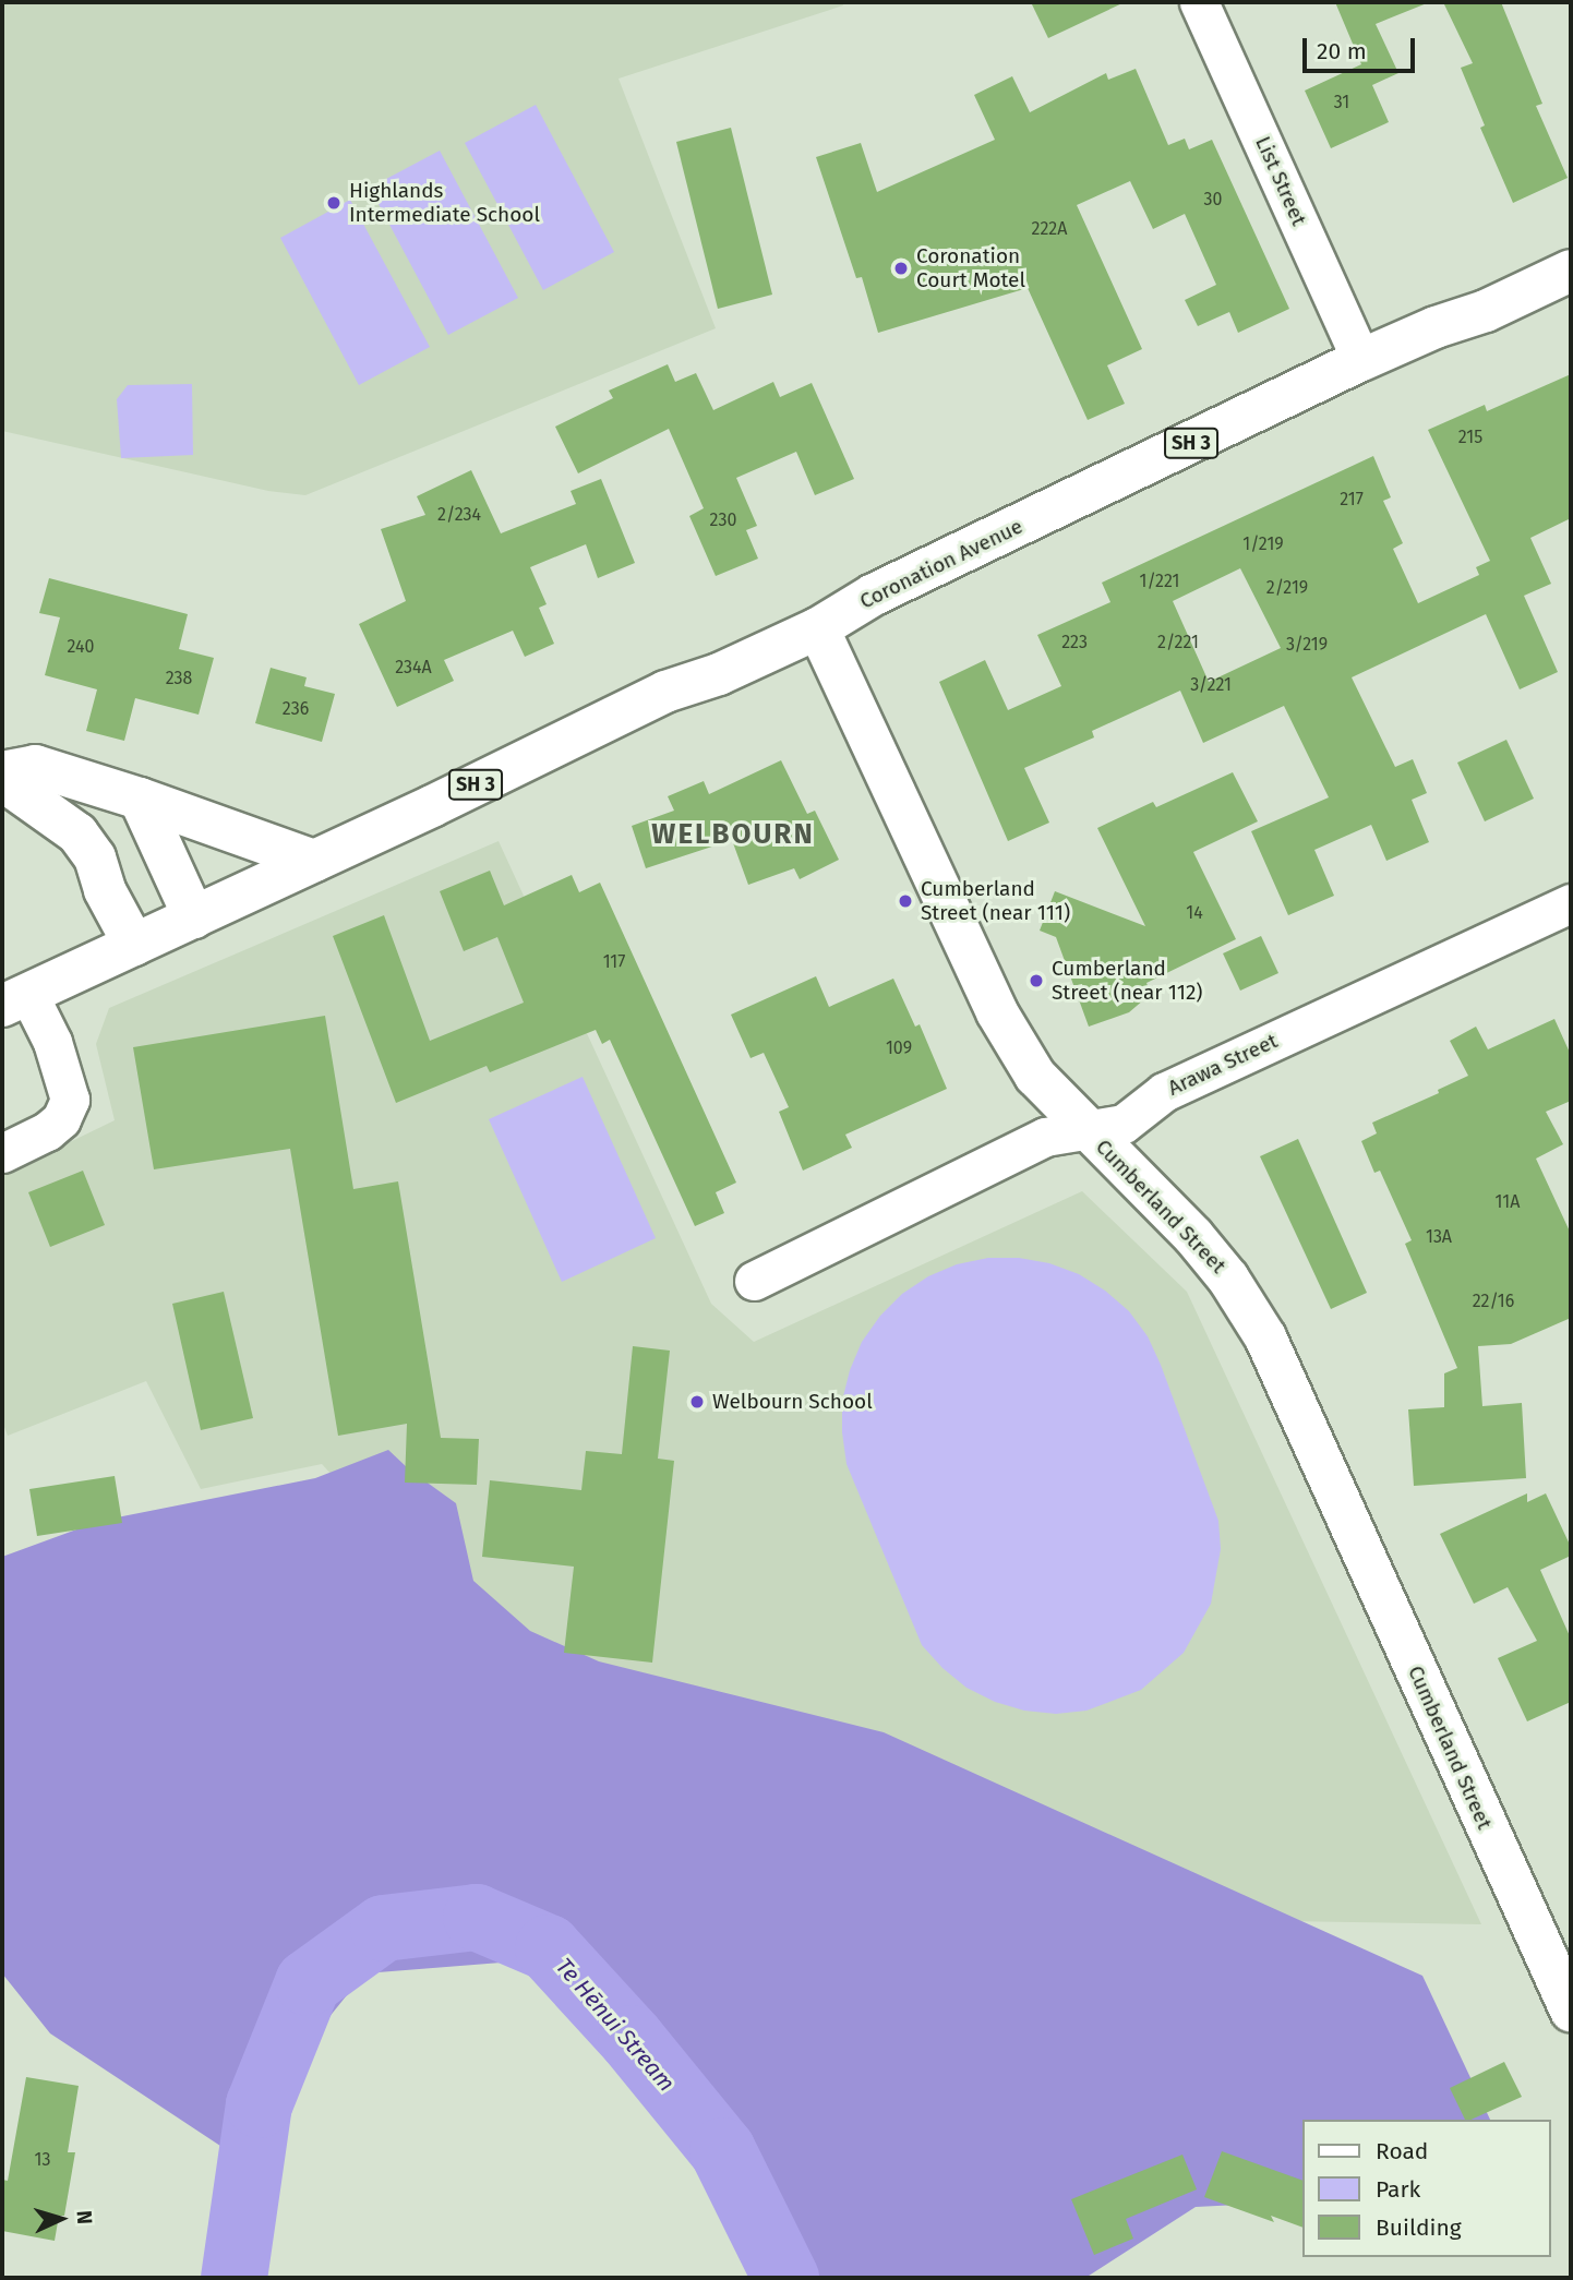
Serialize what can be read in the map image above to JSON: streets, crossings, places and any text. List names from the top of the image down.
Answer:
{
  "streets": {
    "main road": ["SH 3", "Coronation Avenue", "Cumberland Street"],
    "street": ["List Street", "Arawa Street"]
  },
  "crossings": [
    ["List Street", "Coronation Avenue"],
    ["SH 3", "Coronation Avenue"],
    ["Coronation Avenue", "Cumberland Street"],
    ["Arawa Street", "Cumberland Street"]
  ],
  "districts": ["WELBOURN"],
  "water": ["Te Hēnui Stream"],
  "places": [
    "Highlands Intermediate School",
    "Coronation Court Motel",
    "Cumberland Street (near 111)",
    "Cumberland Street (near 112)",
    "Welbourn School"
  ],
  "house_numbers": [
    "31",
    "30",
    "222A",
    "215",
    "217",
    "2/234",
    "230",
    "1/219",
    "1/221",
    "2/219",
    "223",
    "2/221",
    "3/219",
    "240",
    "234A",
    "238",
    "3/221",
    "236",
    "14",
    "117",
    "109",
    "11A",
    "13A",
    "22/16",
    "13"
  ],
  "legend": ["Road", "Park", "Building"],
  "scale_bar": "20 m",
  "north": "right"
}
